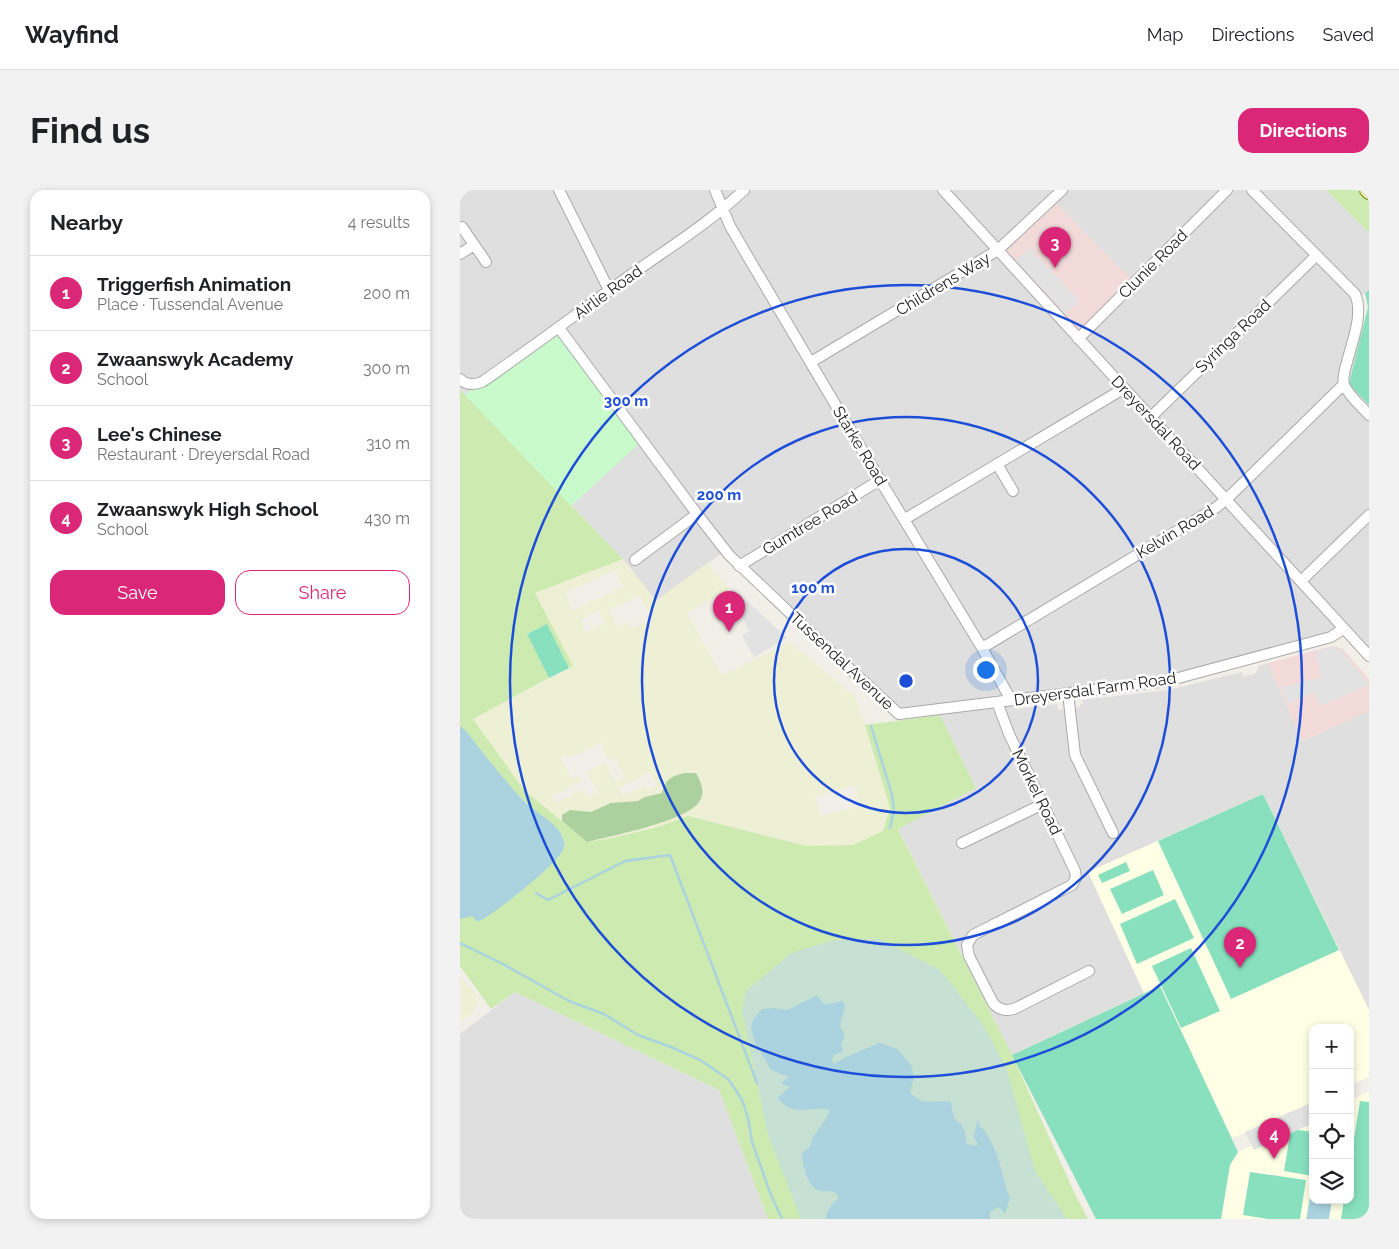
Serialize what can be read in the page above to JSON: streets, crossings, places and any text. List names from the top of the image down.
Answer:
{
  "streets": {
    "street": [
      "Clunie Road",
      "Childrens Way",
      "Airlie Road",
      "Syringa Road",
      "Dreyersdal Road",
      "Starke Road",
      "Gumtree Road",
      "Kelvin Road",
      "Tussendal Avenue",
      "Dreyersdal Farm Road",
      "Morkel Road"
    ]
  },
  "crossings": [
    ["Clunie Road", "Dreyersdal Road"],
    ["Childrens Way", "Dreyersdal Road"],
    ["Childrens Way", "Starke Road"],
    ["Airlie Road", "Starke Road"],
    ["Airlie Road", "Tussendal Avenue"],
    ["Syringa Road", "Dreyersdal Road"],
    ["Dreyersdal Road", "Kelvin Road"],
    ["Dreyersdal Road", "Dreyersdal Farm Road"],
    ["Starke Road", "Gumtree Road"],
    ["Starke Road", "Kelvin Road"],
    ["Starke Road", "Dreyersdal Farm Road"],
    ["Gumtree Road", "Tussendal Avenue"],
    ["Tussendal Avenue", "Dreyersdal Farm Road"],
    ["Dreyersdal Farm Road", "Morkel Road"]
  ],
  "page": {
    "header": "Wayfind",
    "nav": ["Map", "Directions", "Saved"],
    "buttons": [
      "Directions",
      ["Save", "Share"]
    ],
    "title": "Find us",
    "heading": ["Nearby", "4 results"],
    "pins": [
      "3",
      "1",
      "2",
      "4"
    ],
    "list": [
      {
        "mark": "1",
        "name": "Triggerfish Animation",
        "note": "Place · Tussendal Avenue",
        "value": "200 m"
      },
      {
        "mark": "2",
        "name": "Zwaanswyk Academy",
        "note": "School",
        "value": "300 m"
      },
      {
        "mark": "3",
        "name": "Lee's Chinese",
        "note": "Restaurant · Dreyersdal Road",
        "value": "310 m"
      },
      {
        "mark": "4",
        "name": "Zwaanswyk High School",
        "note": "School",
        "value": "430 m"
      }
    ],
    "map_buttons": ["+", "−"]
  },
  "rings": ["300 m", "200 m", "100 m"]
}
